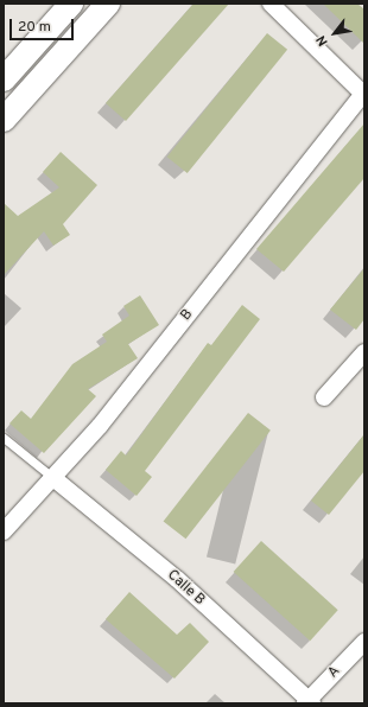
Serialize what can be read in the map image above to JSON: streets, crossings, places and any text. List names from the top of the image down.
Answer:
{
  "streets": {
    "street": ["B", "Calle B", "A"]
  },
  "crossings": [
    ["B", "Calle B"],
    ["Calle B", "A"]
  ],
  "scale_bar": "20 m",
  "north": "bottom left"
}
